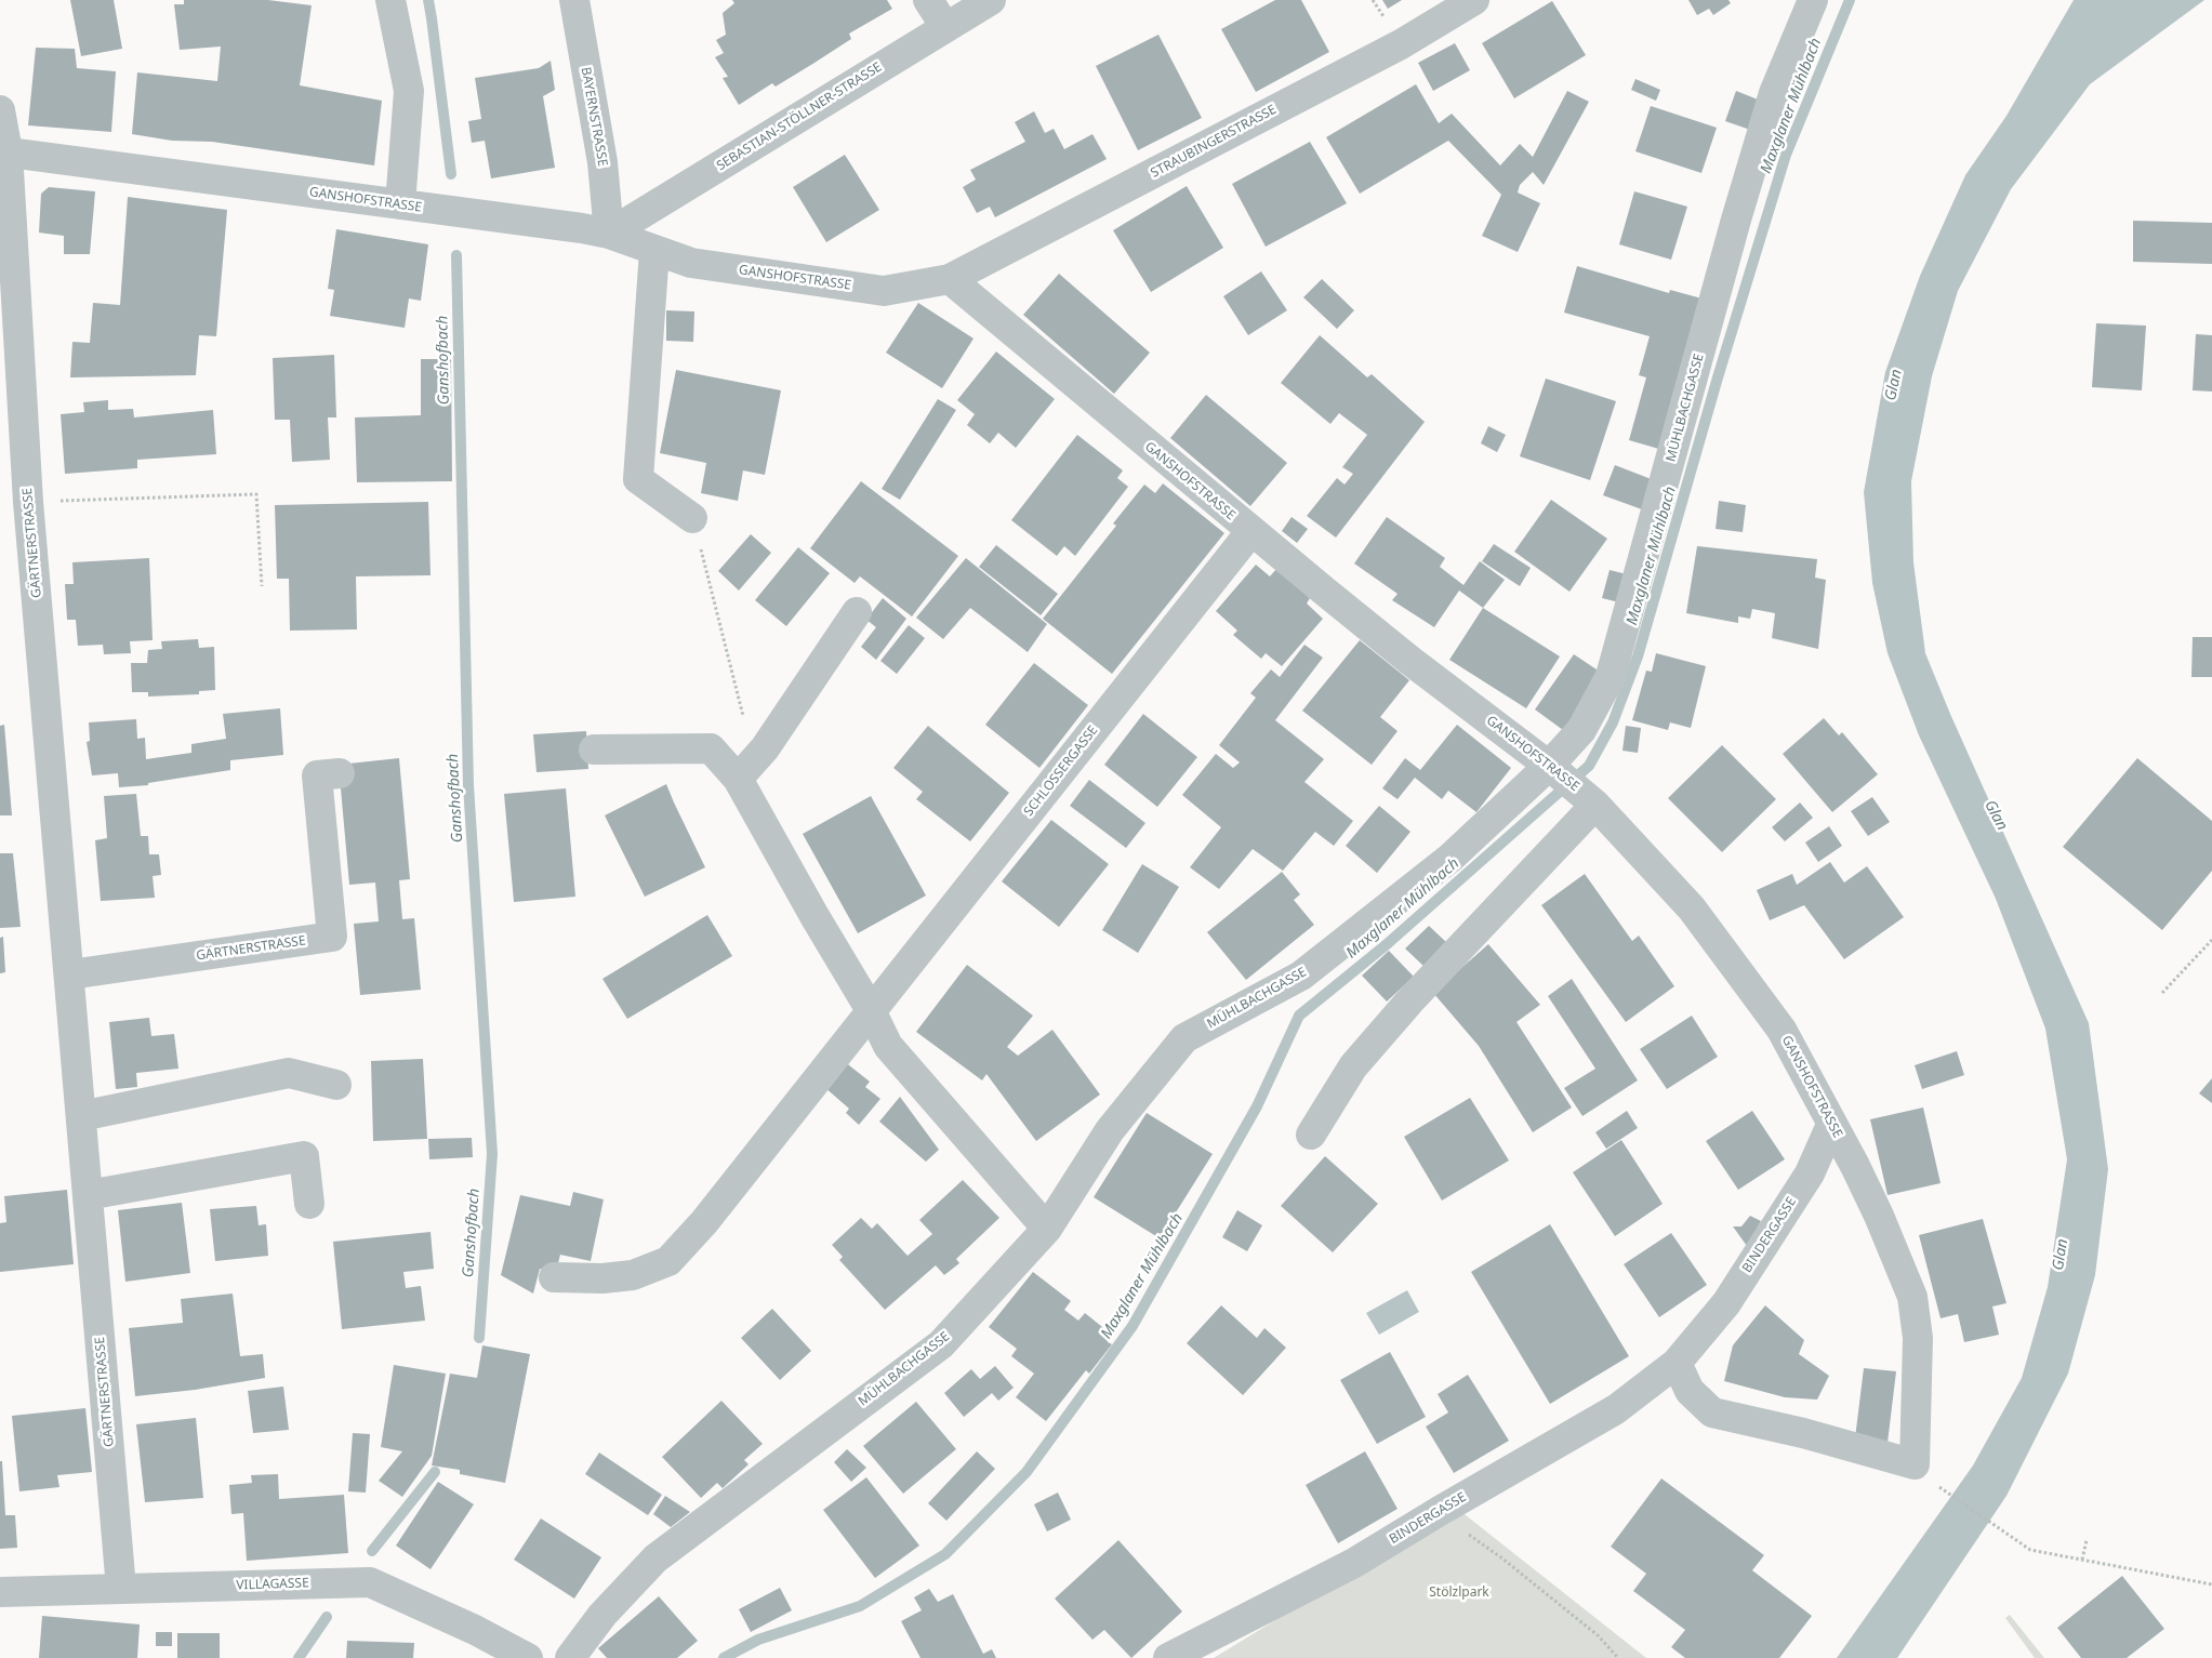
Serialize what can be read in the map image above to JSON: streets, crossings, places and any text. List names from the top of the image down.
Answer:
{
  "streets": {
    "street": [
      "BAYERNSTRASSE",
      "SEBASTIAN-STÖLLNER-STRASSE",
      "STRAUBINGERSTRASSE",
      "GANSHOFSTRASSE",
      "MÜHLBACHGASSE",
      "GÄRTNERSTRASSE",
      "SCHLOSSERGASSE",
      "BINDERGASSE",
      "VILLAGASSE"
    ]
  },
  "crossings": [
    ["BAYERNSTRASSE", "SEBASTIAN-STÖLLNER-STRASSE"],
    ["BAYERNSTRASSE", "GANSHOFSTRASSE"],
    ["SEBASTIAN-STÖLLNER-STRASSE", "GANSHOFSTRASSE"],
    ["STRAUBINGERSTRASSE", "GANSHOFSTRASSE"],
    ["GANSHOFSTRASSE", "MÜHLBACHGASSE"],
    ["GANSHOFSTRASSE", "GÄRTNERSTRASSE"],
    ["GANSHOFSTRASSE", "SCHLOSSERGASSE"],
    ["GANSHOFSTRASSE", "BINDERGASSE"],
    ["GÄRTNERSTRASSE", "VILLAGASSE"]
  ],
  "water": ["Maxglaner Mühlbach", "Ganshofbach", "Glan"],
  "parks": ["Stölzlpark"]
}
